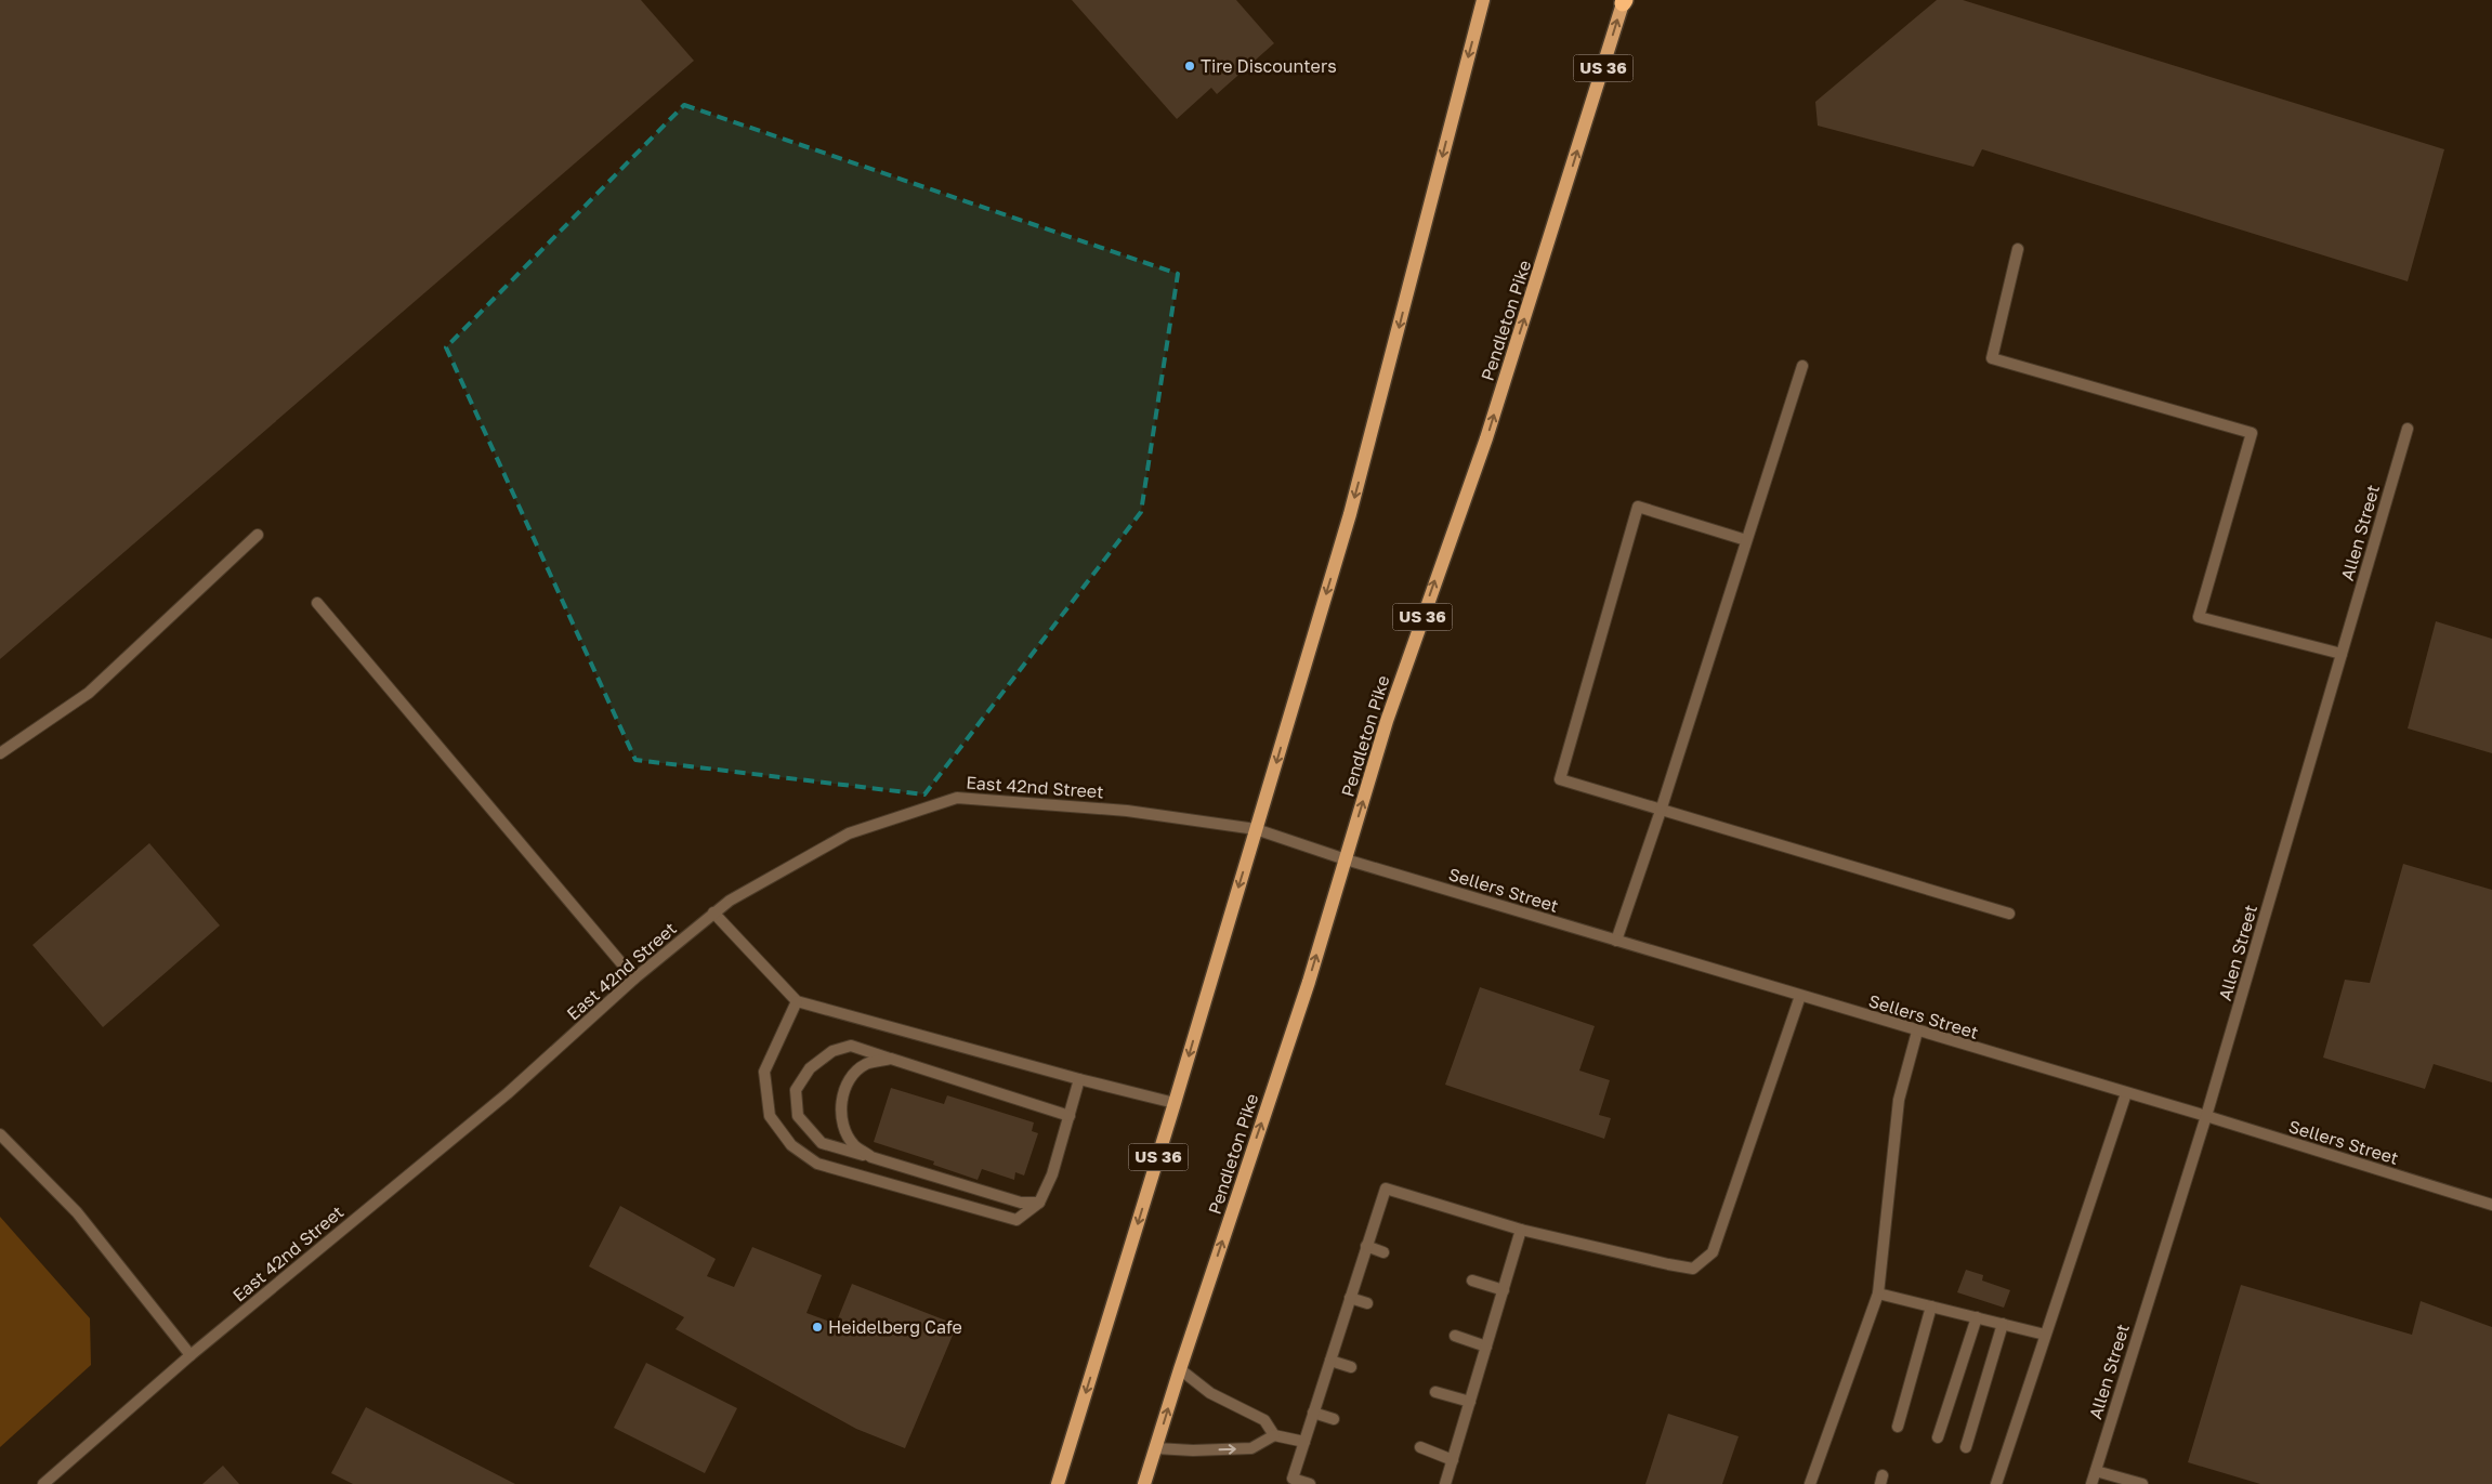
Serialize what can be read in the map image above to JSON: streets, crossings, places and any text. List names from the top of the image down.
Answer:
{
  "streets": {
    "main road": ["US 36", "Pendleton Pike"],
    "street": ["Allen Street", "East 42nd Street", "Sellers Street"]
  },
  "crossings": [
    ["US 36", "East 42nd Street"],
    ["Pendleton Pike", "East 42nd Street"],
    ["Pendleton Pike", "Sellers Street"],
    ["Allen Street", "Sellers Street"],
    ["East 42nd Street", "Sellers Street"]
  ],
  "places": ["Tire Discounters", "Heidelberg Cafe"]
}
